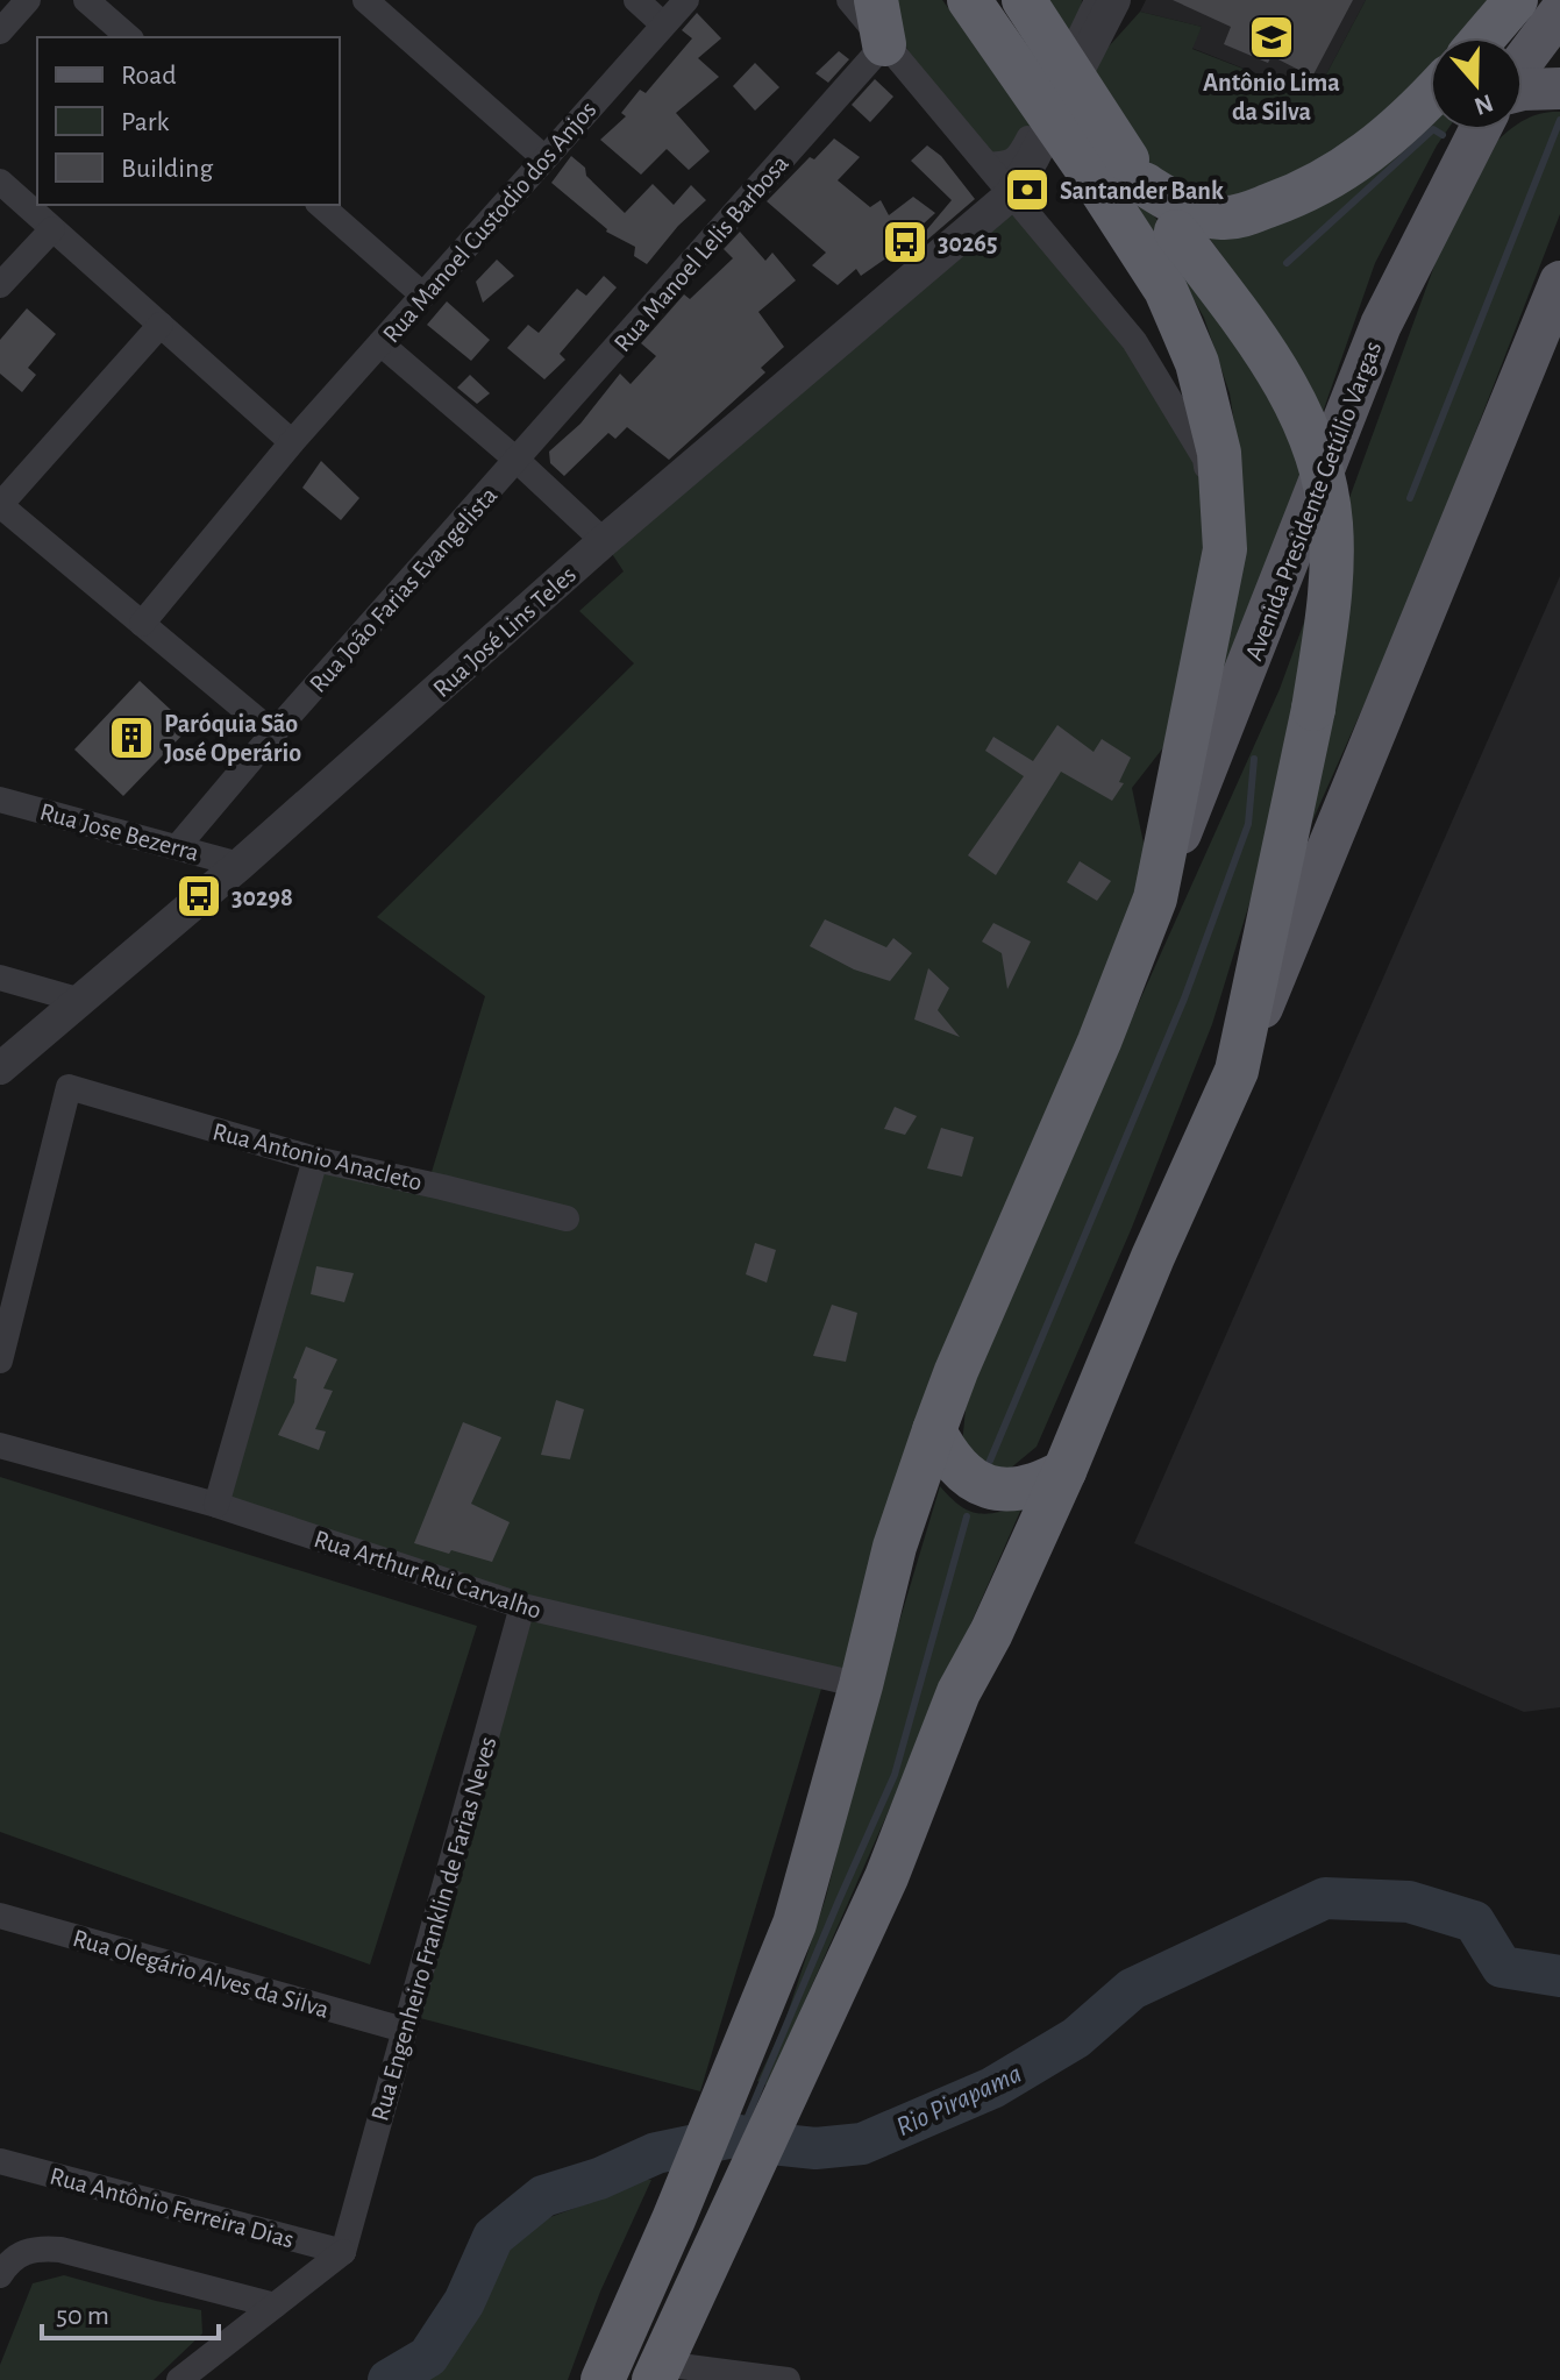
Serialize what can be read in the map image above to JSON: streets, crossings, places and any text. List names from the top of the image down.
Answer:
{
  "streets": {
    "main road": ["Avenida Presidente Getúlio Vargas"],
    "street": [
      "Rua Manoel Custodio dos Anjos",
      "Rua Manoel Lelis Barbosa",
      "Rua João Farias Evangelista",
      "Rua José Lins Teles",
      "Rua Jose Bezerra",
      "Rua Antonio Anacleto",
      "Rua Arthur Rui Carvalho",
      "Rua Engenheiro Franklin de Farias Neves",
      "Rua Olegário Alves da Silva",
      "Rua Antônio Ferreira Dias"
    ]
  },
  "crossings": [
    ["Rua Manoel Lelis Barbosa", "Rua João Farias Evangelista"],
    ["Rua João Farias Evangelista", "Rua Jose Bezerra"],
    ["Rua José Lins Teles", "Rua Jose Bezerra"],
    ["Rua Arthur Rui Carvalho", "Rua Engenheiro Franklin de Farias Neves"],
    ["Rua Engenheiro Franklin de Farias Neves", "Rua Olegário Alves da Silva"],
    ["Rua Engenheiro Franklin de Farias Neves", "Rua Antônio Ferreira Dias"]
  ],
  "water": ["Rio Pirapama"],
  "places": {
    "school or university": ["Antônio Lima da Silva"],
    "bank": ["Santander Bank"],
    "bus stop": ["30265", "30298"],
    "building": ["Paróquia São José Operário"]
  },
  "legend": ["Road", "Park", "Building"],
  "scale_bar": "50 m",
  "north": "bottom"
}
